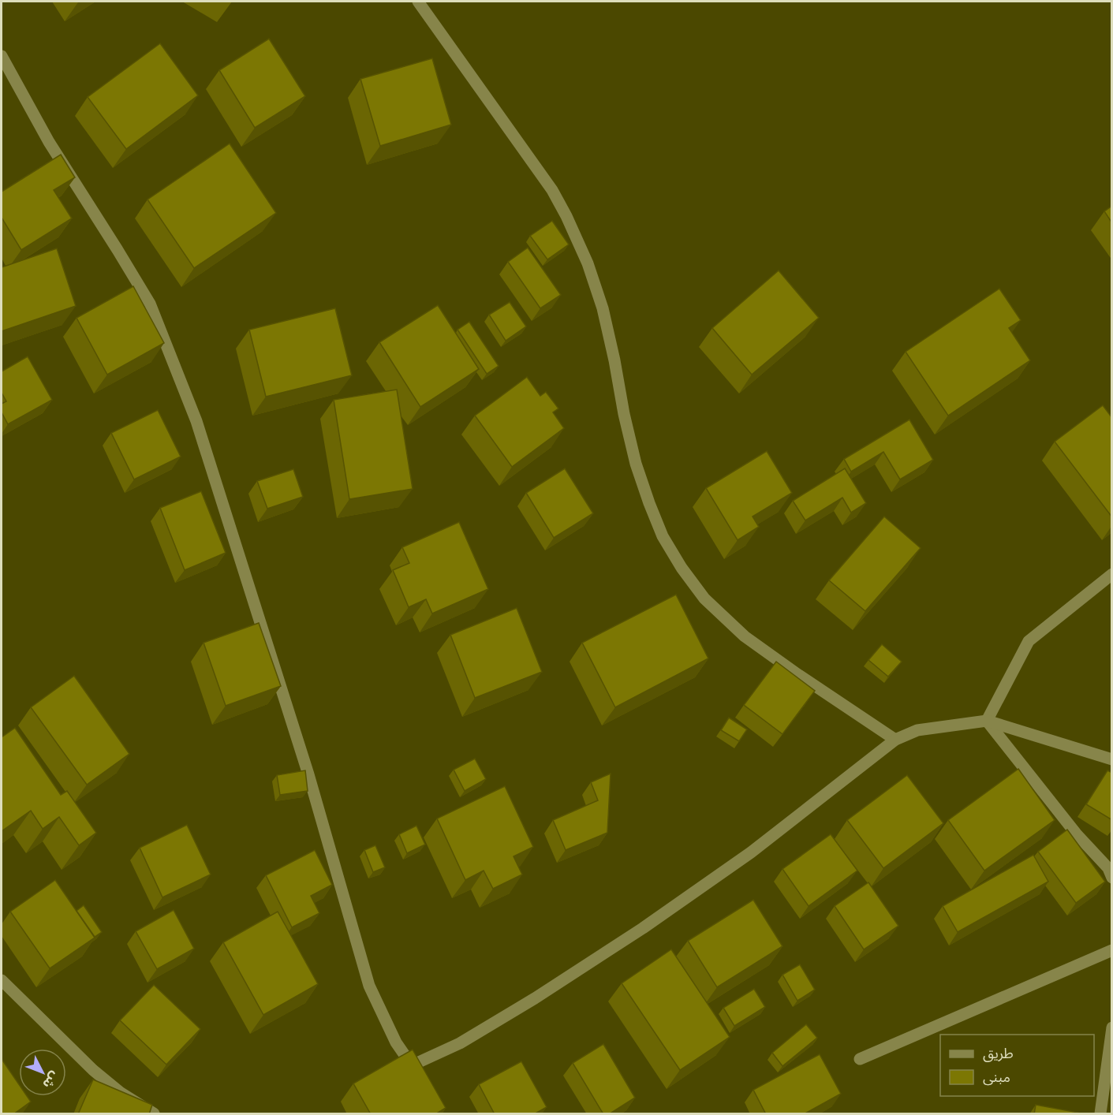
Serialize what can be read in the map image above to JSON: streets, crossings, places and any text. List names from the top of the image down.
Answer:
{
  "legend": ["طريق", "مبنى"],
  "north": "bottom right"
}
